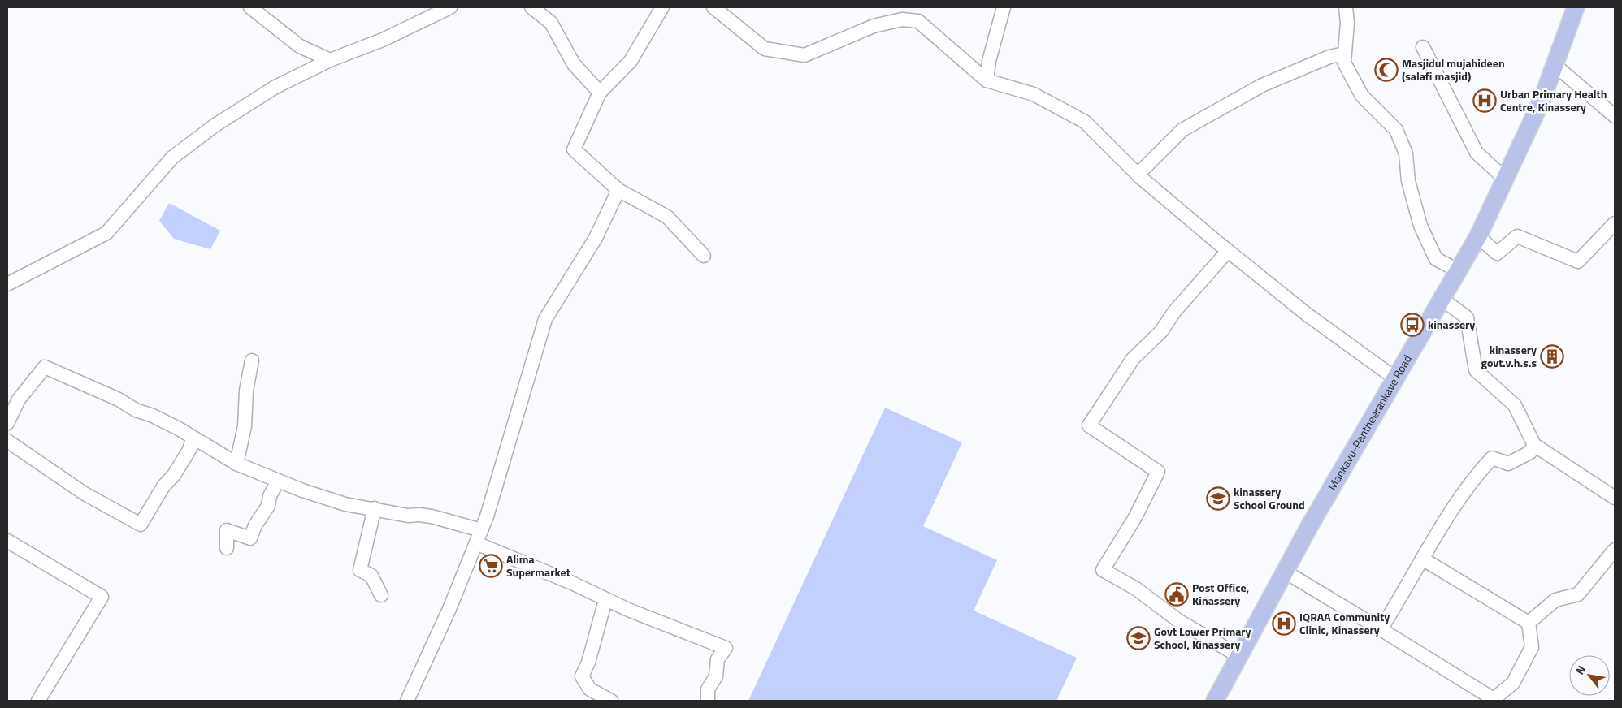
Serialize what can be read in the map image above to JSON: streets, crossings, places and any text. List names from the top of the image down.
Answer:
{
  "streets": {
    "main road": ["Mankavu-Pantheerankave Road"]
  },
  "places": {
    "mosque": ["Masjidul mujahideen (salafi masjid)"],
    "hospital": ["Urban Primary Health Centre, Kinassery", "IQRAA Community Clinic, Kinassery"],
    "bus stop": ["kinassery"],
    "building": ["kinassery govt.v.h.s.s"],
    "school or university": ["kinassery School Ground", "Govt Lower Primary School, Kinassery"],
    "supermarket": ["Alima Supermarket"],
    "public building": ["Post Office, Kinassery"]
  },
  "north": "top left"
}
